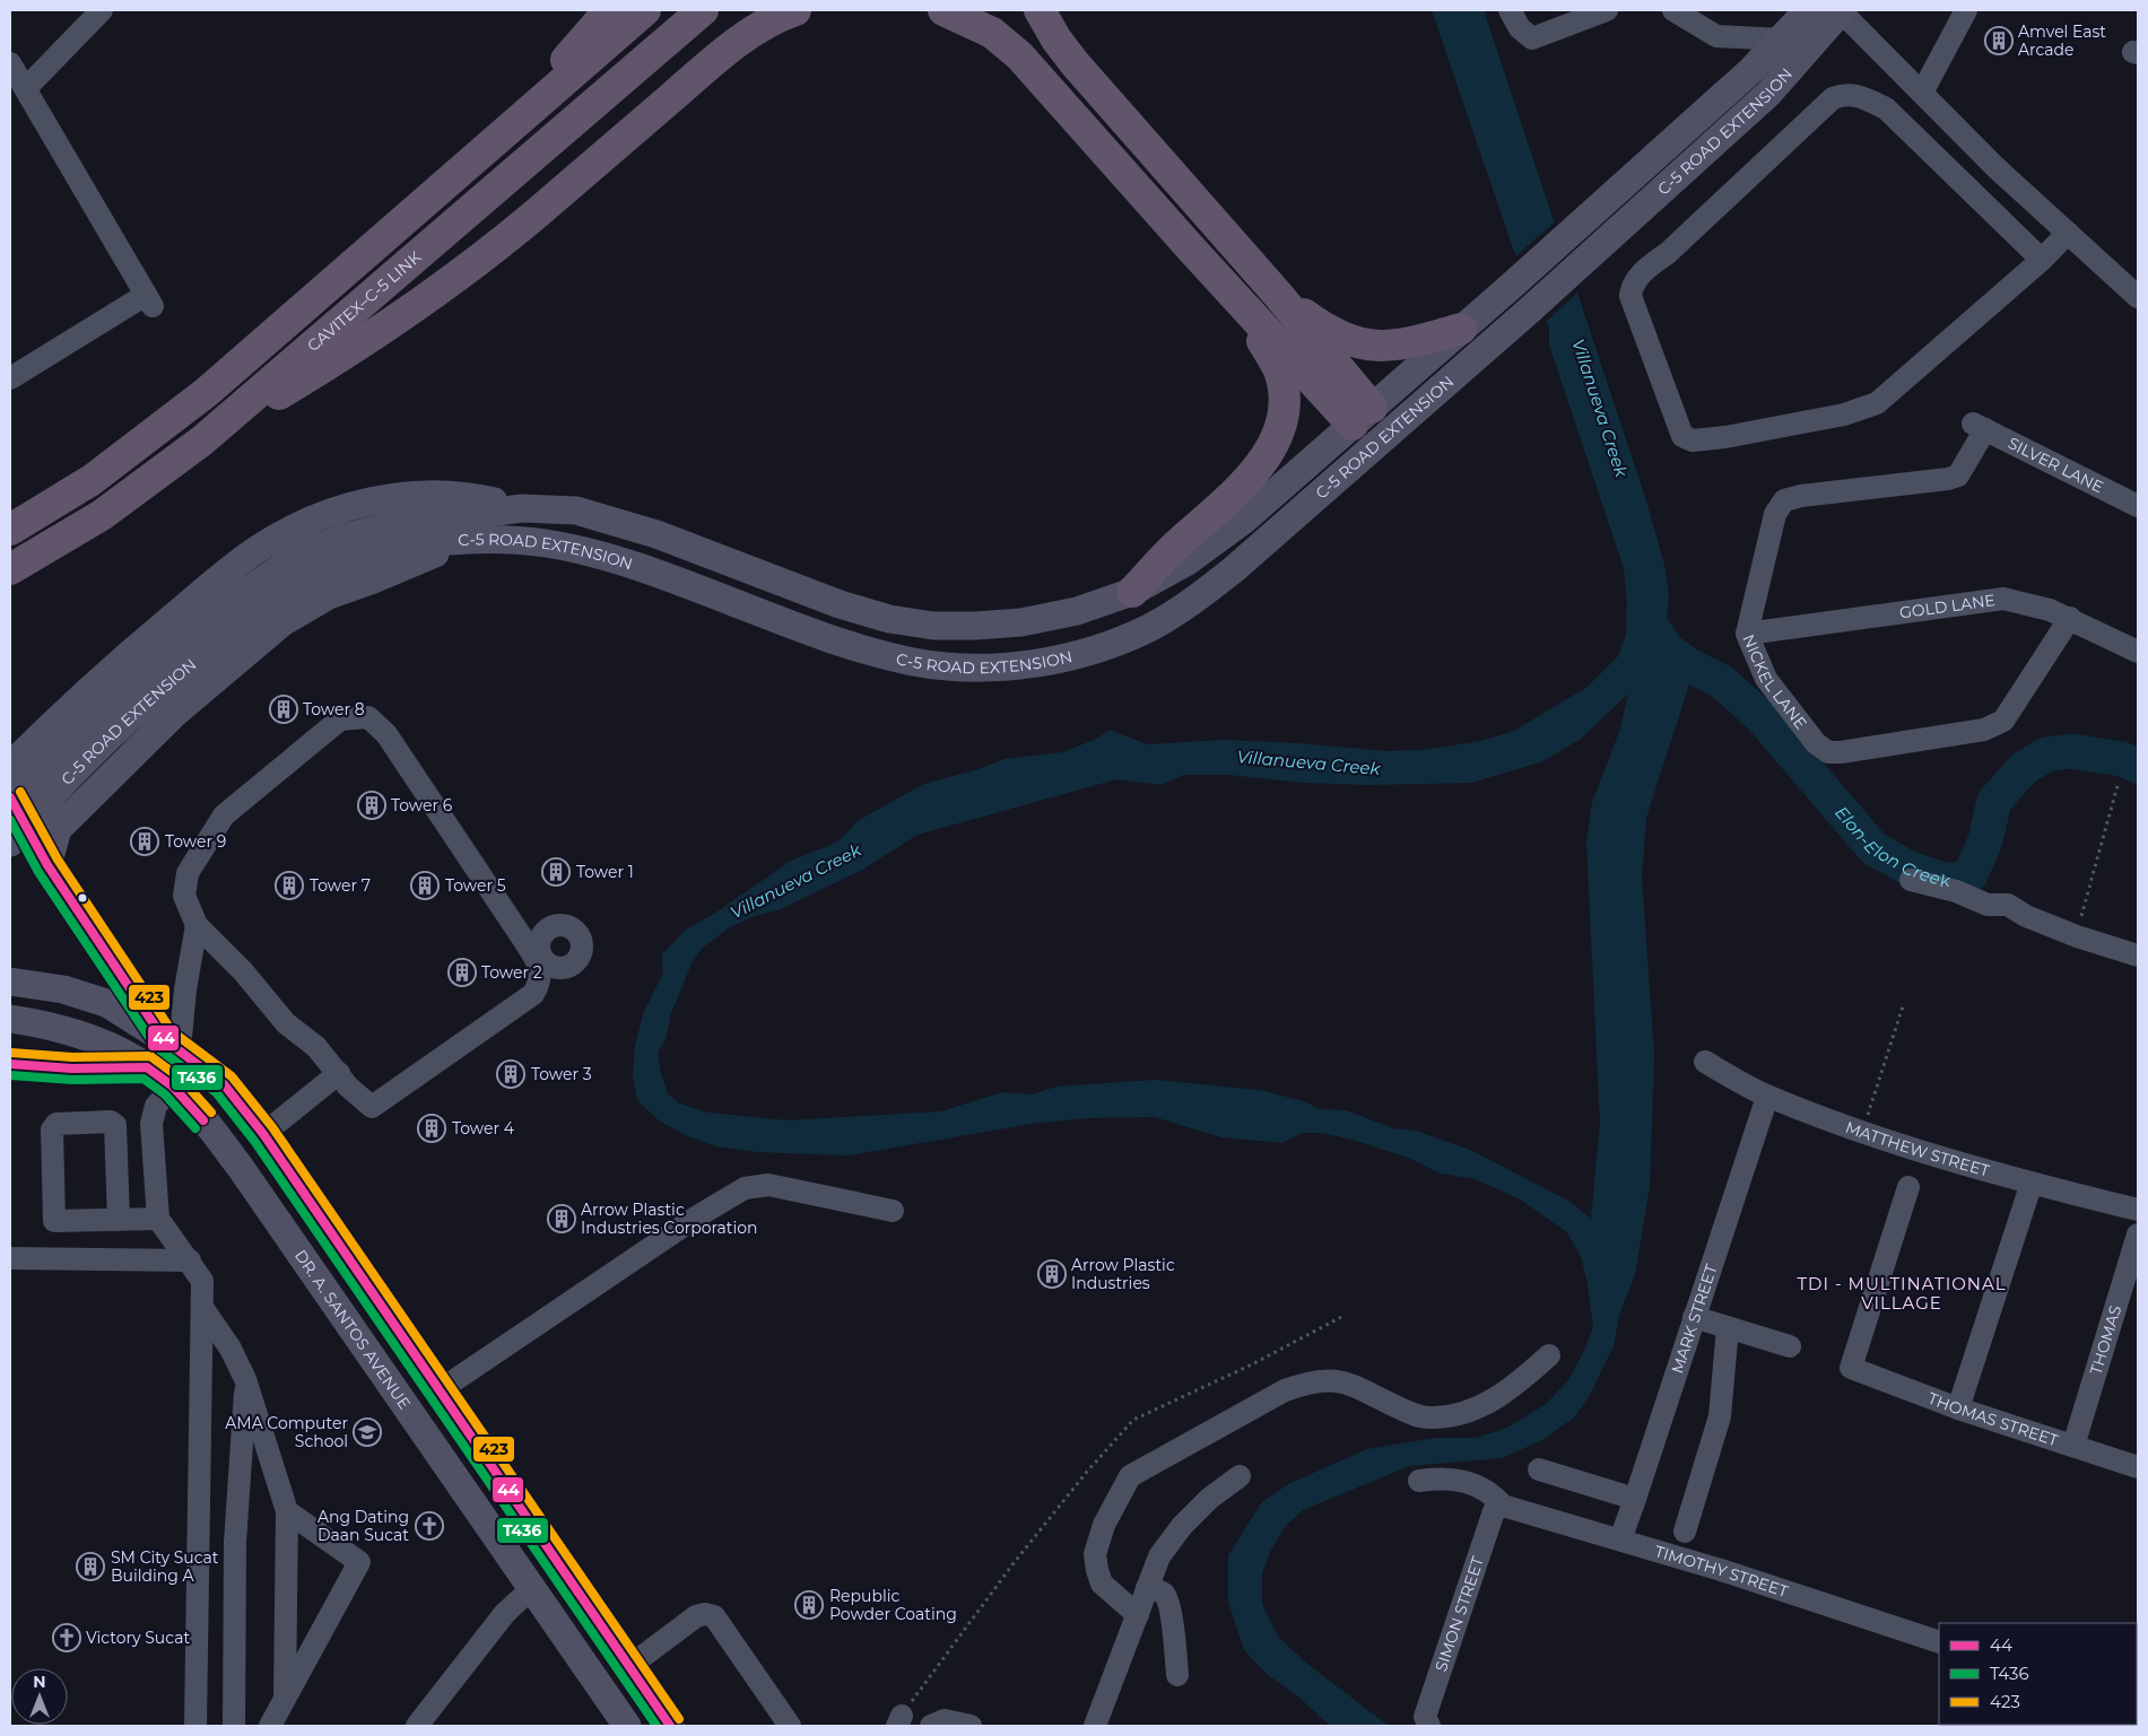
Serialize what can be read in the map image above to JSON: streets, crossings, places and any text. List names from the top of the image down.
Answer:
{
  "streets": {
    "highway": ["CAVITEX–C-5 LINK"],
    "main road": ["C-5 ROAD EXTENSION", "DR. A. SANTOS AVENUE"],
    "street": [
      "SILVER LANE",
      "GOLD LANE",
      "NICKEL LANE",
      "MATTHEW STREET",
      "MARK STREET",
      "THOMAS",
      "THOMAS STREET",
      "TIMOTHY STREET",
      "SIMON STREET"
    ]
  },
  "crossings": [
    ["SILVER LANE", "NICKEL LANE"],
    ["GOLD LANE", "NICKEL LANE"],
    ["MATTHEW STREET", "MARK STREET"],
    ["MARK STREET", "TIMOTHY STREET"],
    ["THOMAS", "THOMAS STREET"],
    ["TIMOTHY STREET", "SIMON STREET"]
  ],
  "districts": ["TDI - MULTINATIONAL VILLAGE"],
  "water": ["Villanueva Creek", "Elon-Elon Creek"],
  "places": {
    "building": [
      "Amvel East Arcade",
      "Tower 8",
      "Tower 6",
      "Tower 9",
      "Tower 1",
      "Tower 7",
      "Tower 5",
      "Tower 2",
      "Tower 3",
      "Tower 4",
      "Arrow Plastic Industries Corporation",
      "Arrow Plastic Industries",
      "SM City Sucat Building A",
      "Republic Powder Coating"
    ],
    "school or university": ["AMA Computer School"],
    "church": ["Ang Dating Daan Sucat", "Victory Sucat"]
  },
  "lines": ["transit line 423", "transit line 44", "transit line T436"],
  "legend": ["44", "T436", "423"],
  "north": "top"
}
